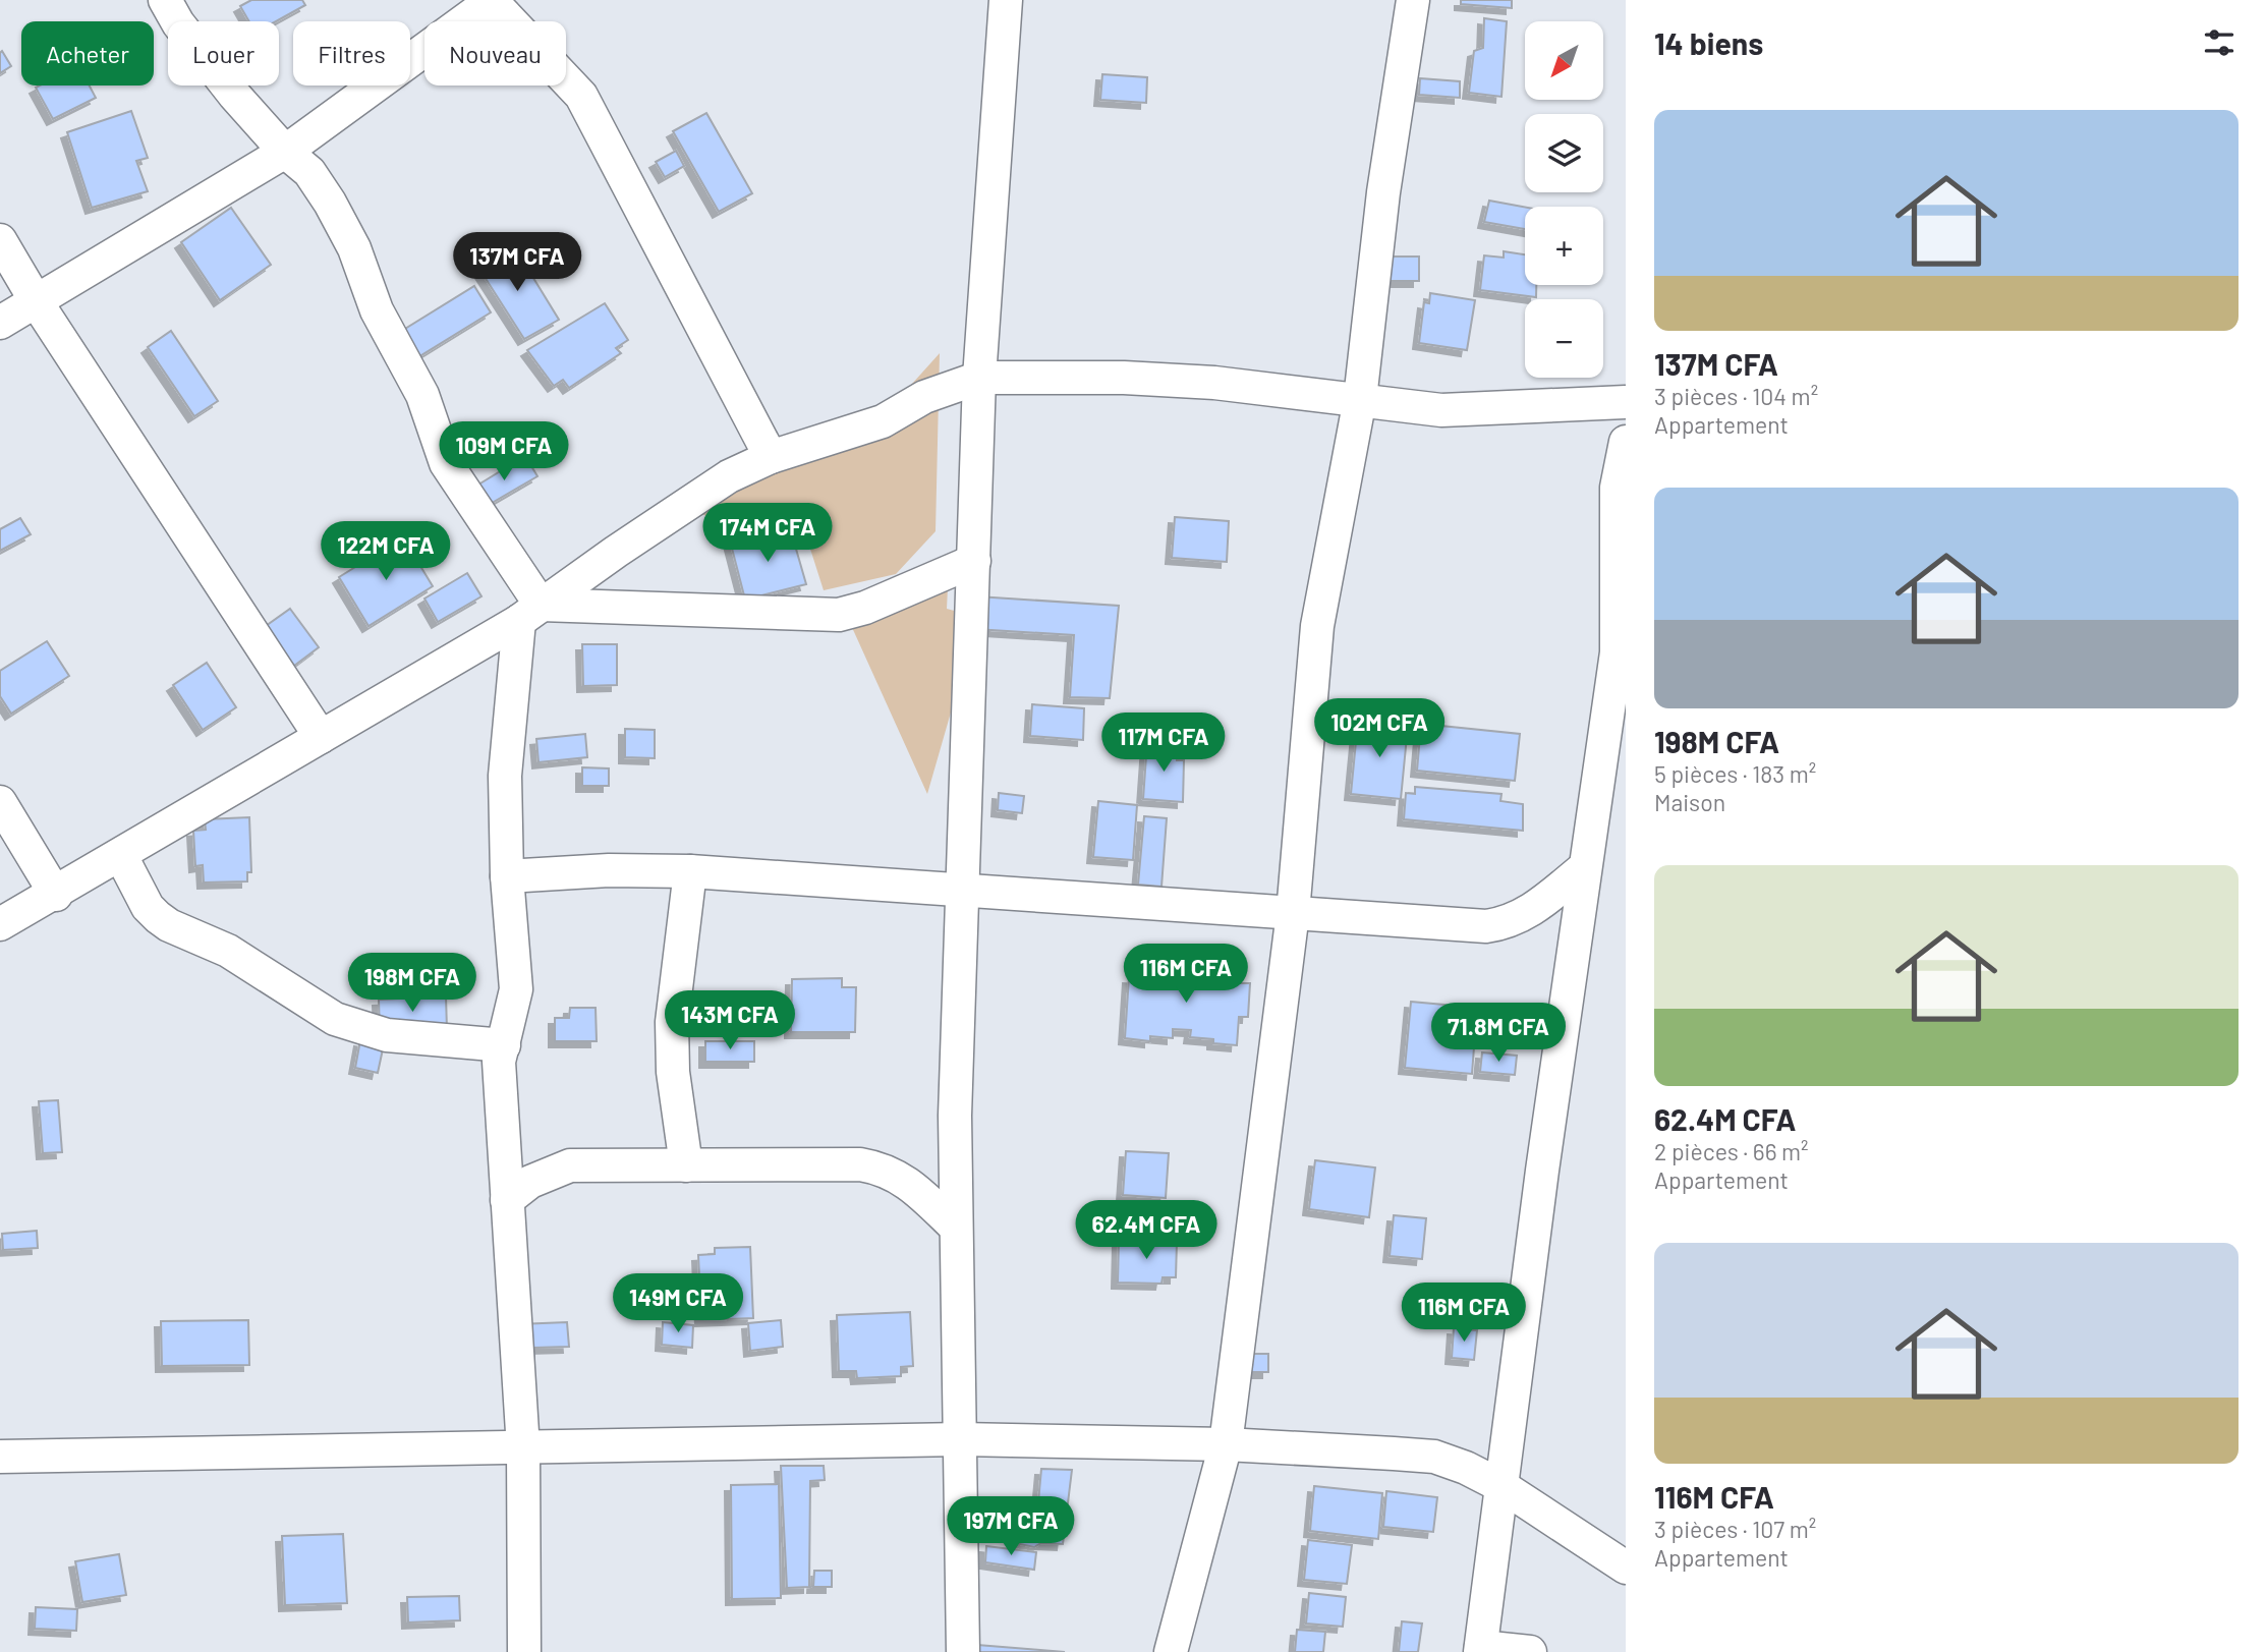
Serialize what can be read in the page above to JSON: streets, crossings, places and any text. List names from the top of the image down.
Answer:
{
  "north": "bottom left",
  "page": {
    "heading": "14 biens",
    "map_buttons": ["+", "−"],
    "chip": [
      "Acheter",
      "Louer",
      "Filtres",
      "Nouveau"
    ],
    "list": [
      {
        "name": "137M CFA",
        "note": "3 pièces · 104 m² · Appartement"
      },
      {
        "name": "198M CFA",
        "note": "5 pièces · 183 m² · Maison"
      },
      {
        "name": "62.4M CFA",
        "note": "2 pièces · 66 m² · Appartement"
      },
      {
        "name": "116M CFA",
        "note": "3 pièces · 107 m² · Appartement"
      }
    ],
    "price": [
      "137M CFA",
      "109M CFA",
      "174M CFA",
      "122M CFA",
      "102M CFA",
      "117M CFA",
      "116M CFA",
      "198M CFA",
      "143M CFA",
      "71.8M CFA",
      "62.4M CFA",
      "149M CFA",
      "116M CFA",
      "197M CFA"
    ]
  }
}
